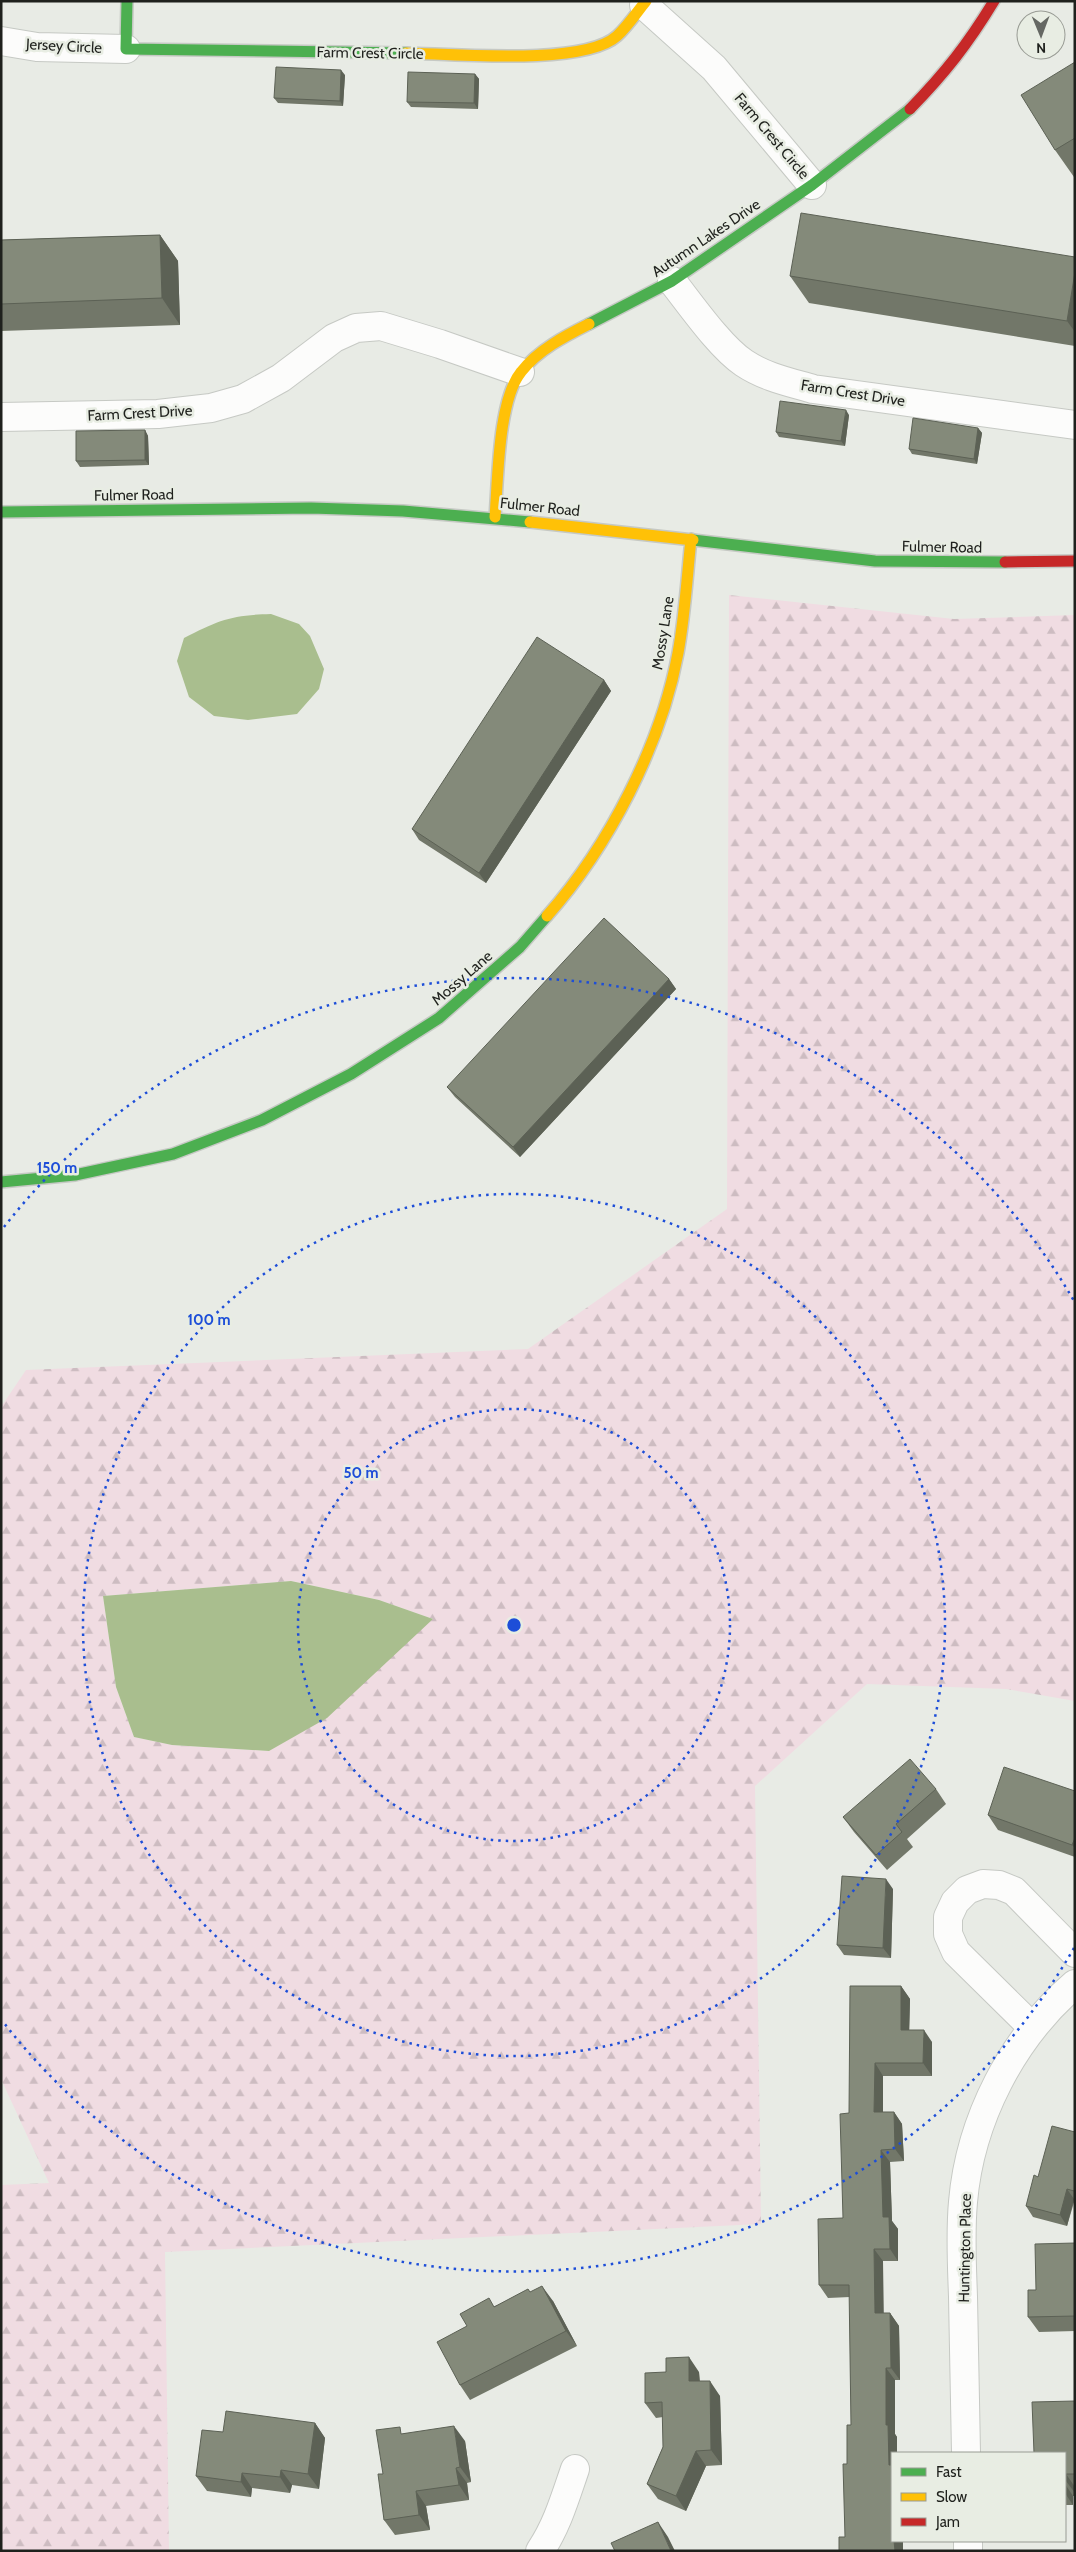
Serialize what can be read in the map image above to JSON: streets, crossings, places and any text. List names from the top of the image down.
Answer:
{
  "streets": {
    "street": [
      "Jersey Circle",
      "Farm Crest Circle",
      "Autumn Lakes Drive",
      "Farm Crest Drive",
      "Fulmer Road",
      "Mossy Lane",
      "Huntington Place"
    ]
  },
  "crossings": [
    ["Jersey Circle", "Farm Crest Circle"],
    ["Farm Crest Circle", "Autumn Lakes Drive"],
    ["Autumn Lakes Drive", "Farm Crest Drive"],
    ["Autumn Lakes Drive", "Fulmer Road"],
    ["Fulmer Road", "Mossy Lane"]
  ],
  "legend": ["Fast", "Slow", "Jam"],
  "north": "bottom",
  "rings": ["150 m", "100 m", "50 m"]
}
